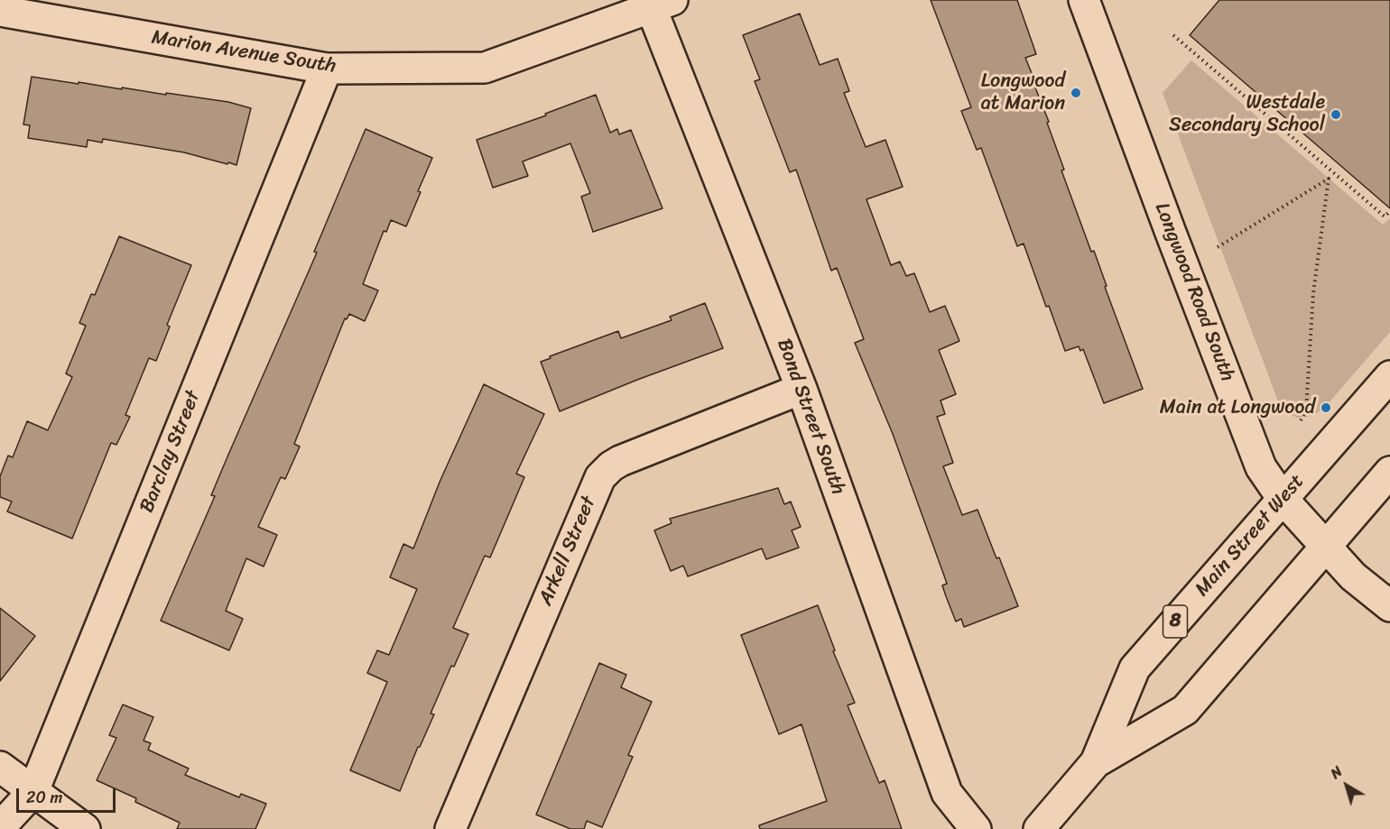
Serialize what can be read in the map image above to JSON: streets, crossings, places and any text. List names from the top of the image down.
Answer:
{
  "streets": {
    "street": [
      "Marion Avenue South",
      "Longwood Road South",
      "Bond Street South",
      "Barclay Street",
      "Main Street West",
      "Arkell Street",
      "8"
    ]
  },
  "crossings": [
    ["Marion Avenue South", "Bond Street South"],
    ["Marion Avenue South", "Barclay Street"],
    ["Longwood Road South", "Main Street West"],
    ["Bond Street South", "Arkell Street"]
  ],
  "places": ["Longwood at Marion", "Westdale Secondary School", "Main at Longwood"],
  "scale_bar": "20 m",
  "north": "top left"
}
